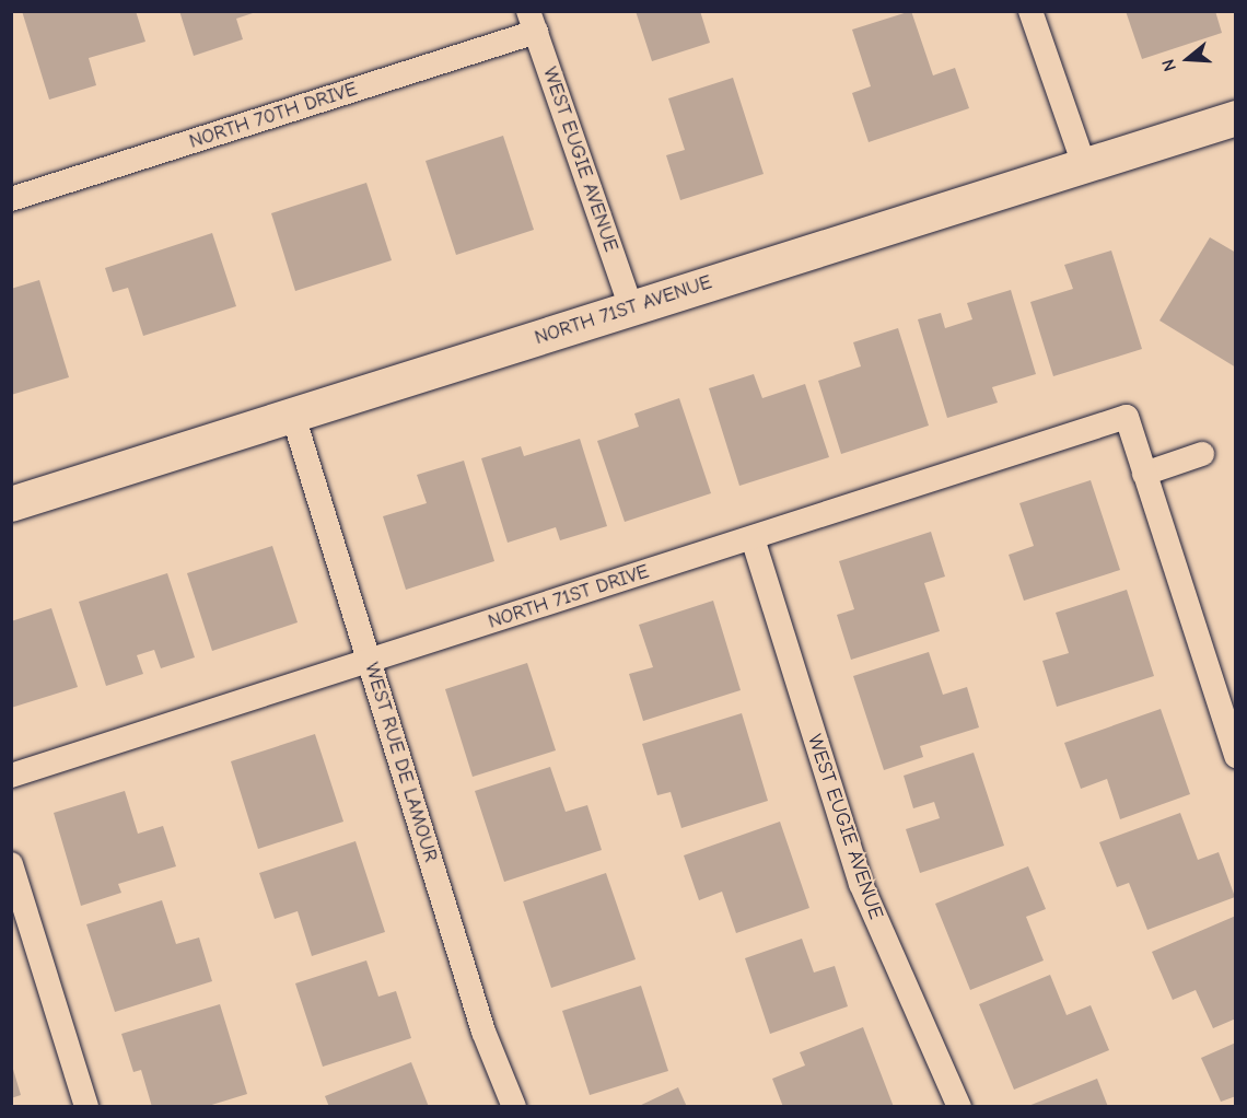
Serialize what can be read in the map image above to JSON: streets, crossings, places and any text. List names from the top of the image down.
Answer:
{
  "streets": {
    "street": [
      "NORTH 70TH DRIVE",
      "WEST EUGIE AVENUE",
      "NORTH 71ST AVENUE",
      "NORTH 71ST DRIVE",
      "WEST RUE DE LAMOUR"
    ]
  },
  "crossings": [
    ["NORTH 70TH DRIVE", "WEST EUGIE AVENUE"],
    ["WEST EUGIE AVENUE", "NORTH 71ST AVENUE"],
    ["WEST EUGIE AVENUE", "NORTH 71ST DRIVE"],
    ["NORTH 71ST AVENUE", "WEST RUE DE LAMOUR"],
    ["NORTH 71ST DRIVE", "WEST RUE DE LAMOUR"]
  ],
  "north": "left"
}
